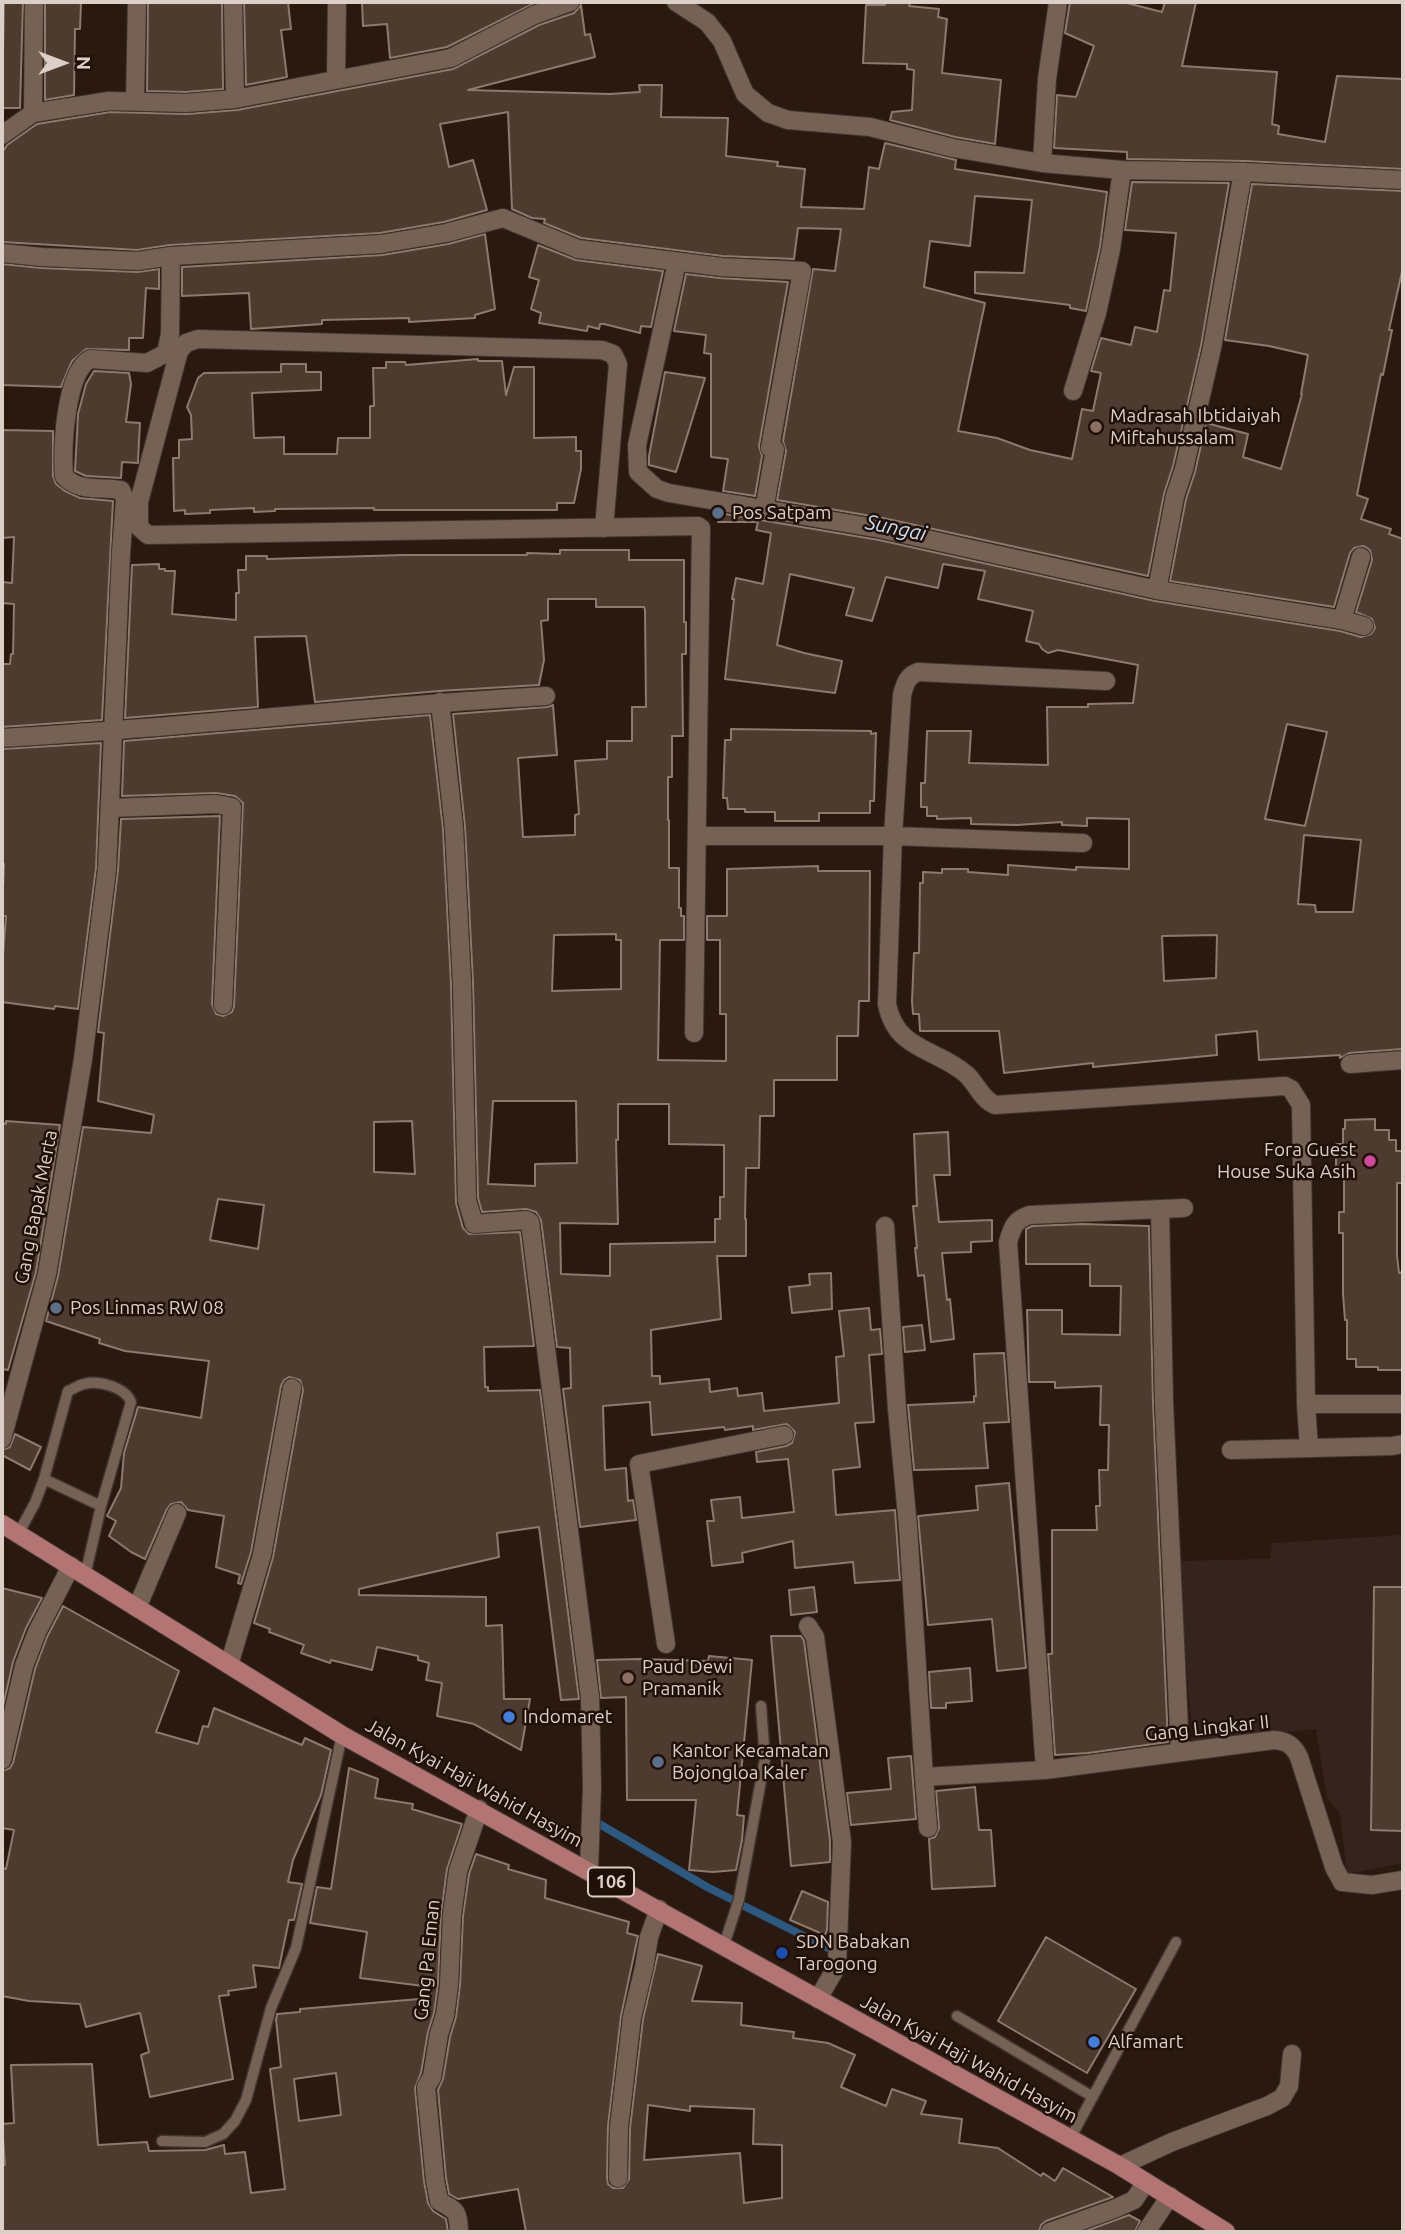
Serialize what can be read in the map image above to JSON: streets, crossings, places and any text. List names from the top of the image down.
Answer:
{
  "streets": {
    "main road": ["Jalan Kyai Haji Wahid Hasyim", "106"],
    "street": ["Gang Bapak Merta", "Gang Lingkar II", "Gang Pa Eman"]
  },
  "crossings": [
    ["Jalan Kyai Haji Wahid Hasyim", "Gang Pa Eman"]
  ],
  "water": ["Sungai"],
  "places": [
    "Madrasah Ibtidaiyah Miftahussalam",
    "Pos Satpam",
    "Fora Guest House Suka Asih",
    "Pos Linmas RW 08",
    "Paud Dewi Pramanik",
    "Indomaret",
    "Kantor Kecamatan Bojongloa Kaler",
    "SDN Babakan Tarogong",
    "Alfamart"
  ],
  "north": "right"
}
